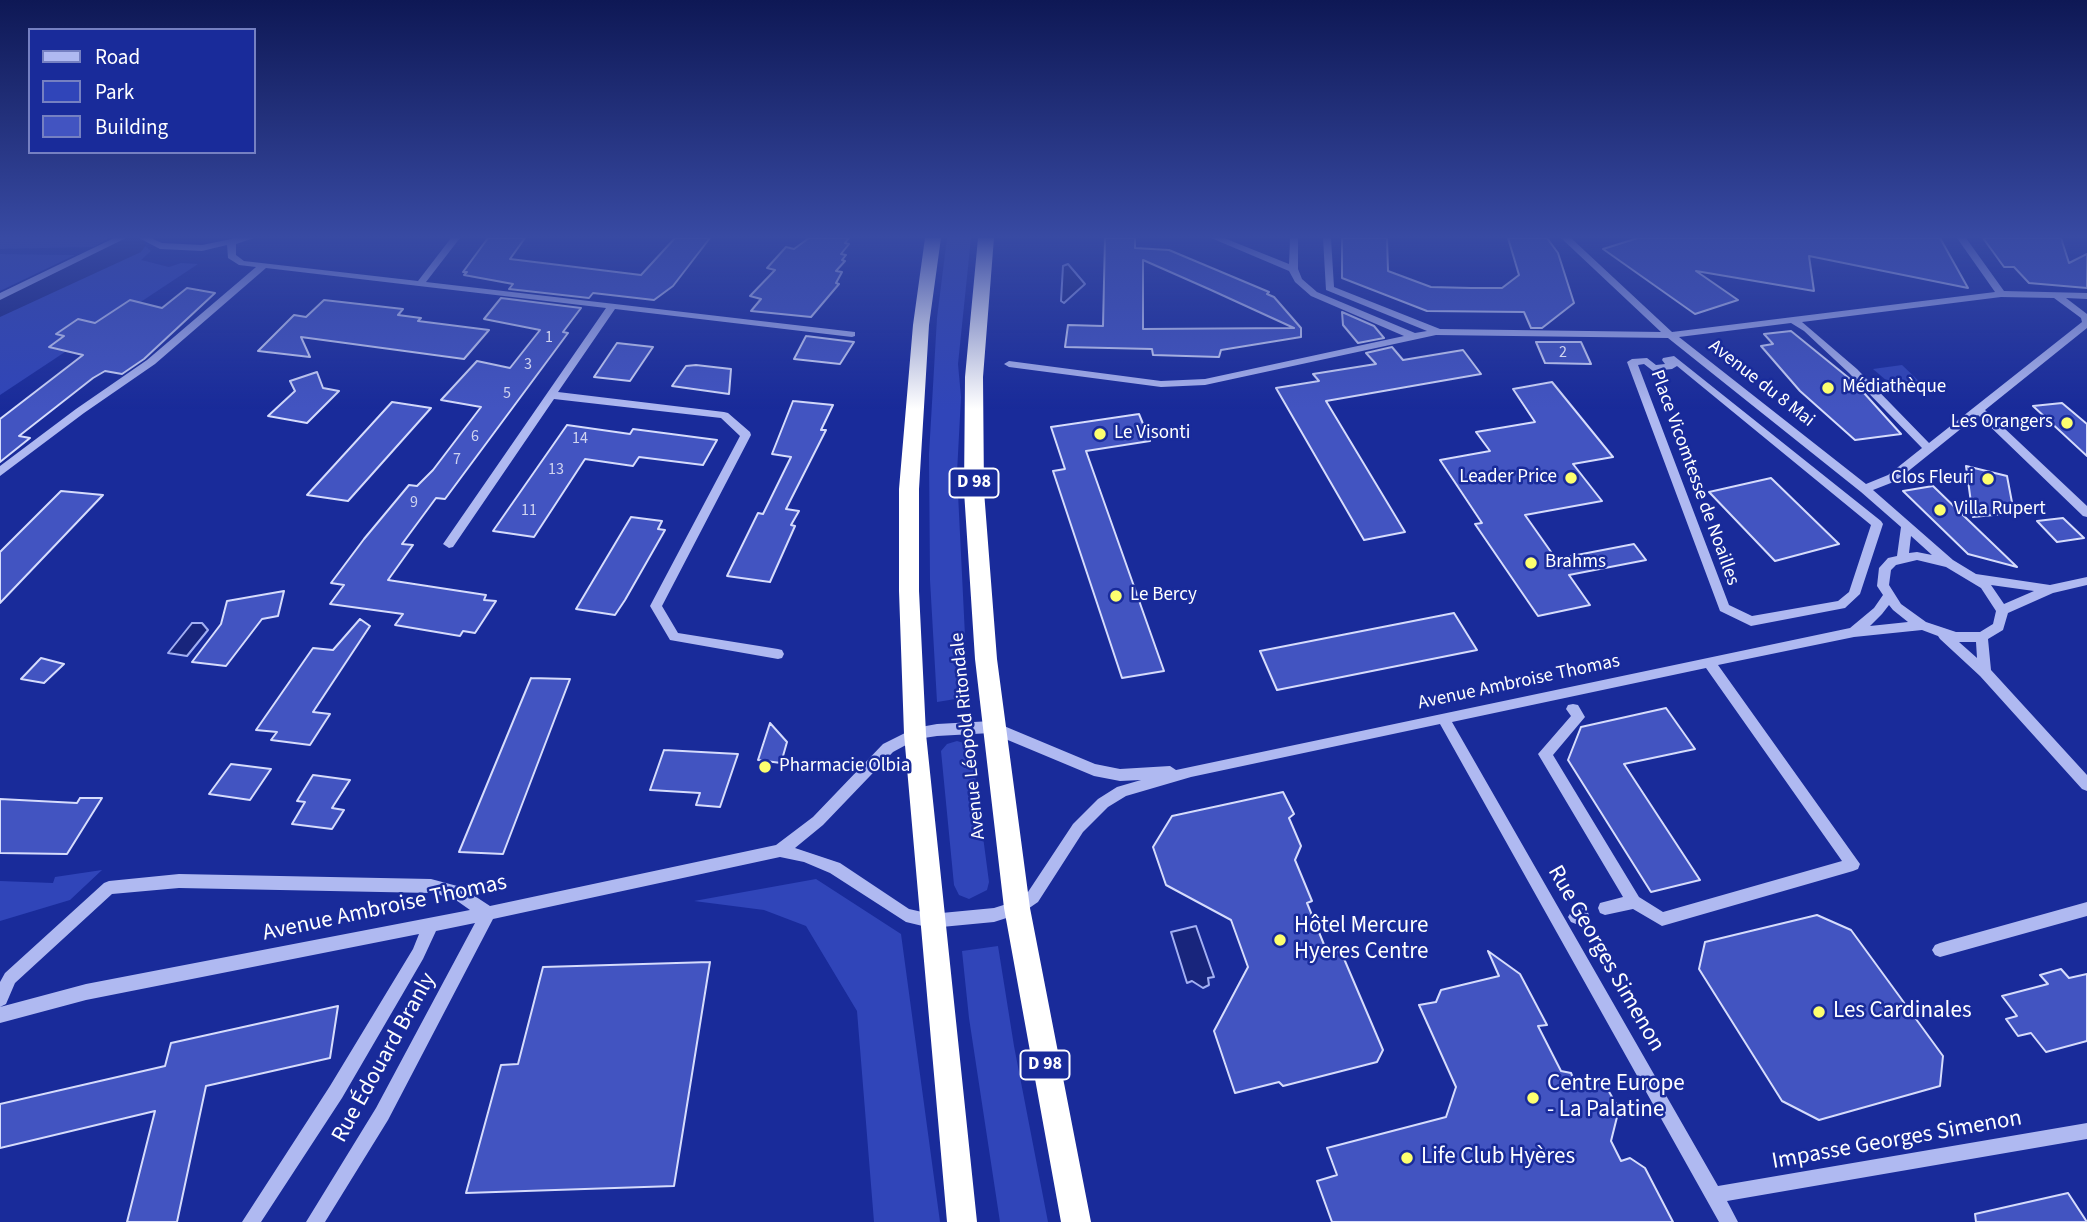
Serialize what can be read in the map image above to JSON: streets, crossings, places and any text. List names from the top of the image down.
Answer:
{
  "streets": {
    "highway": ["D 98", "Avenue Léopold Ritondale"],
    "street": [
      "Avenue du 8 Mai",
      "Place Vicomtesse de Noailles",
      "Avenue Ambroise Thomas",
      "Rue Georges Simenon",
      "Rue Édouard Branly",
      "Impasse Georges Simenon"
    ]
  },
  "crossings": [
    ["Avenue Ambroise Thomas", "Avenue Léopold Ritondale"],
    ["Avenue Ambroise Thomas", "Rue Georges Simenon"],
    ["Avenue Ambroise Thomas", "Rue Édouard Branly"],
    ["Rue Georges Simenon", "Impasse Georges Simenon"]
  ],
  "places": [
    "Médiathèque",
    "Les Orangers",
    "Le Visonti",
    "Leader Price",
    "Clos Fleuri",
    "Villa Rupert",
    "Brahms",
    "Le Bercy",
    "Pharmacie Olbia",
    "Hôtel Mercure Hyeres Centre",
    "Les Cardinales",
    "Centre Europe - La Palatine",
    "Life Club Hyères"
  ],
  "house_numbers": [
    "1",
    "2",
    "3",
    "5",
    "6",
    "14",
    "7",
    "13",
    "9",
    "11"
  ],
  "legend": ["Road", "Park", "Building"]
}
